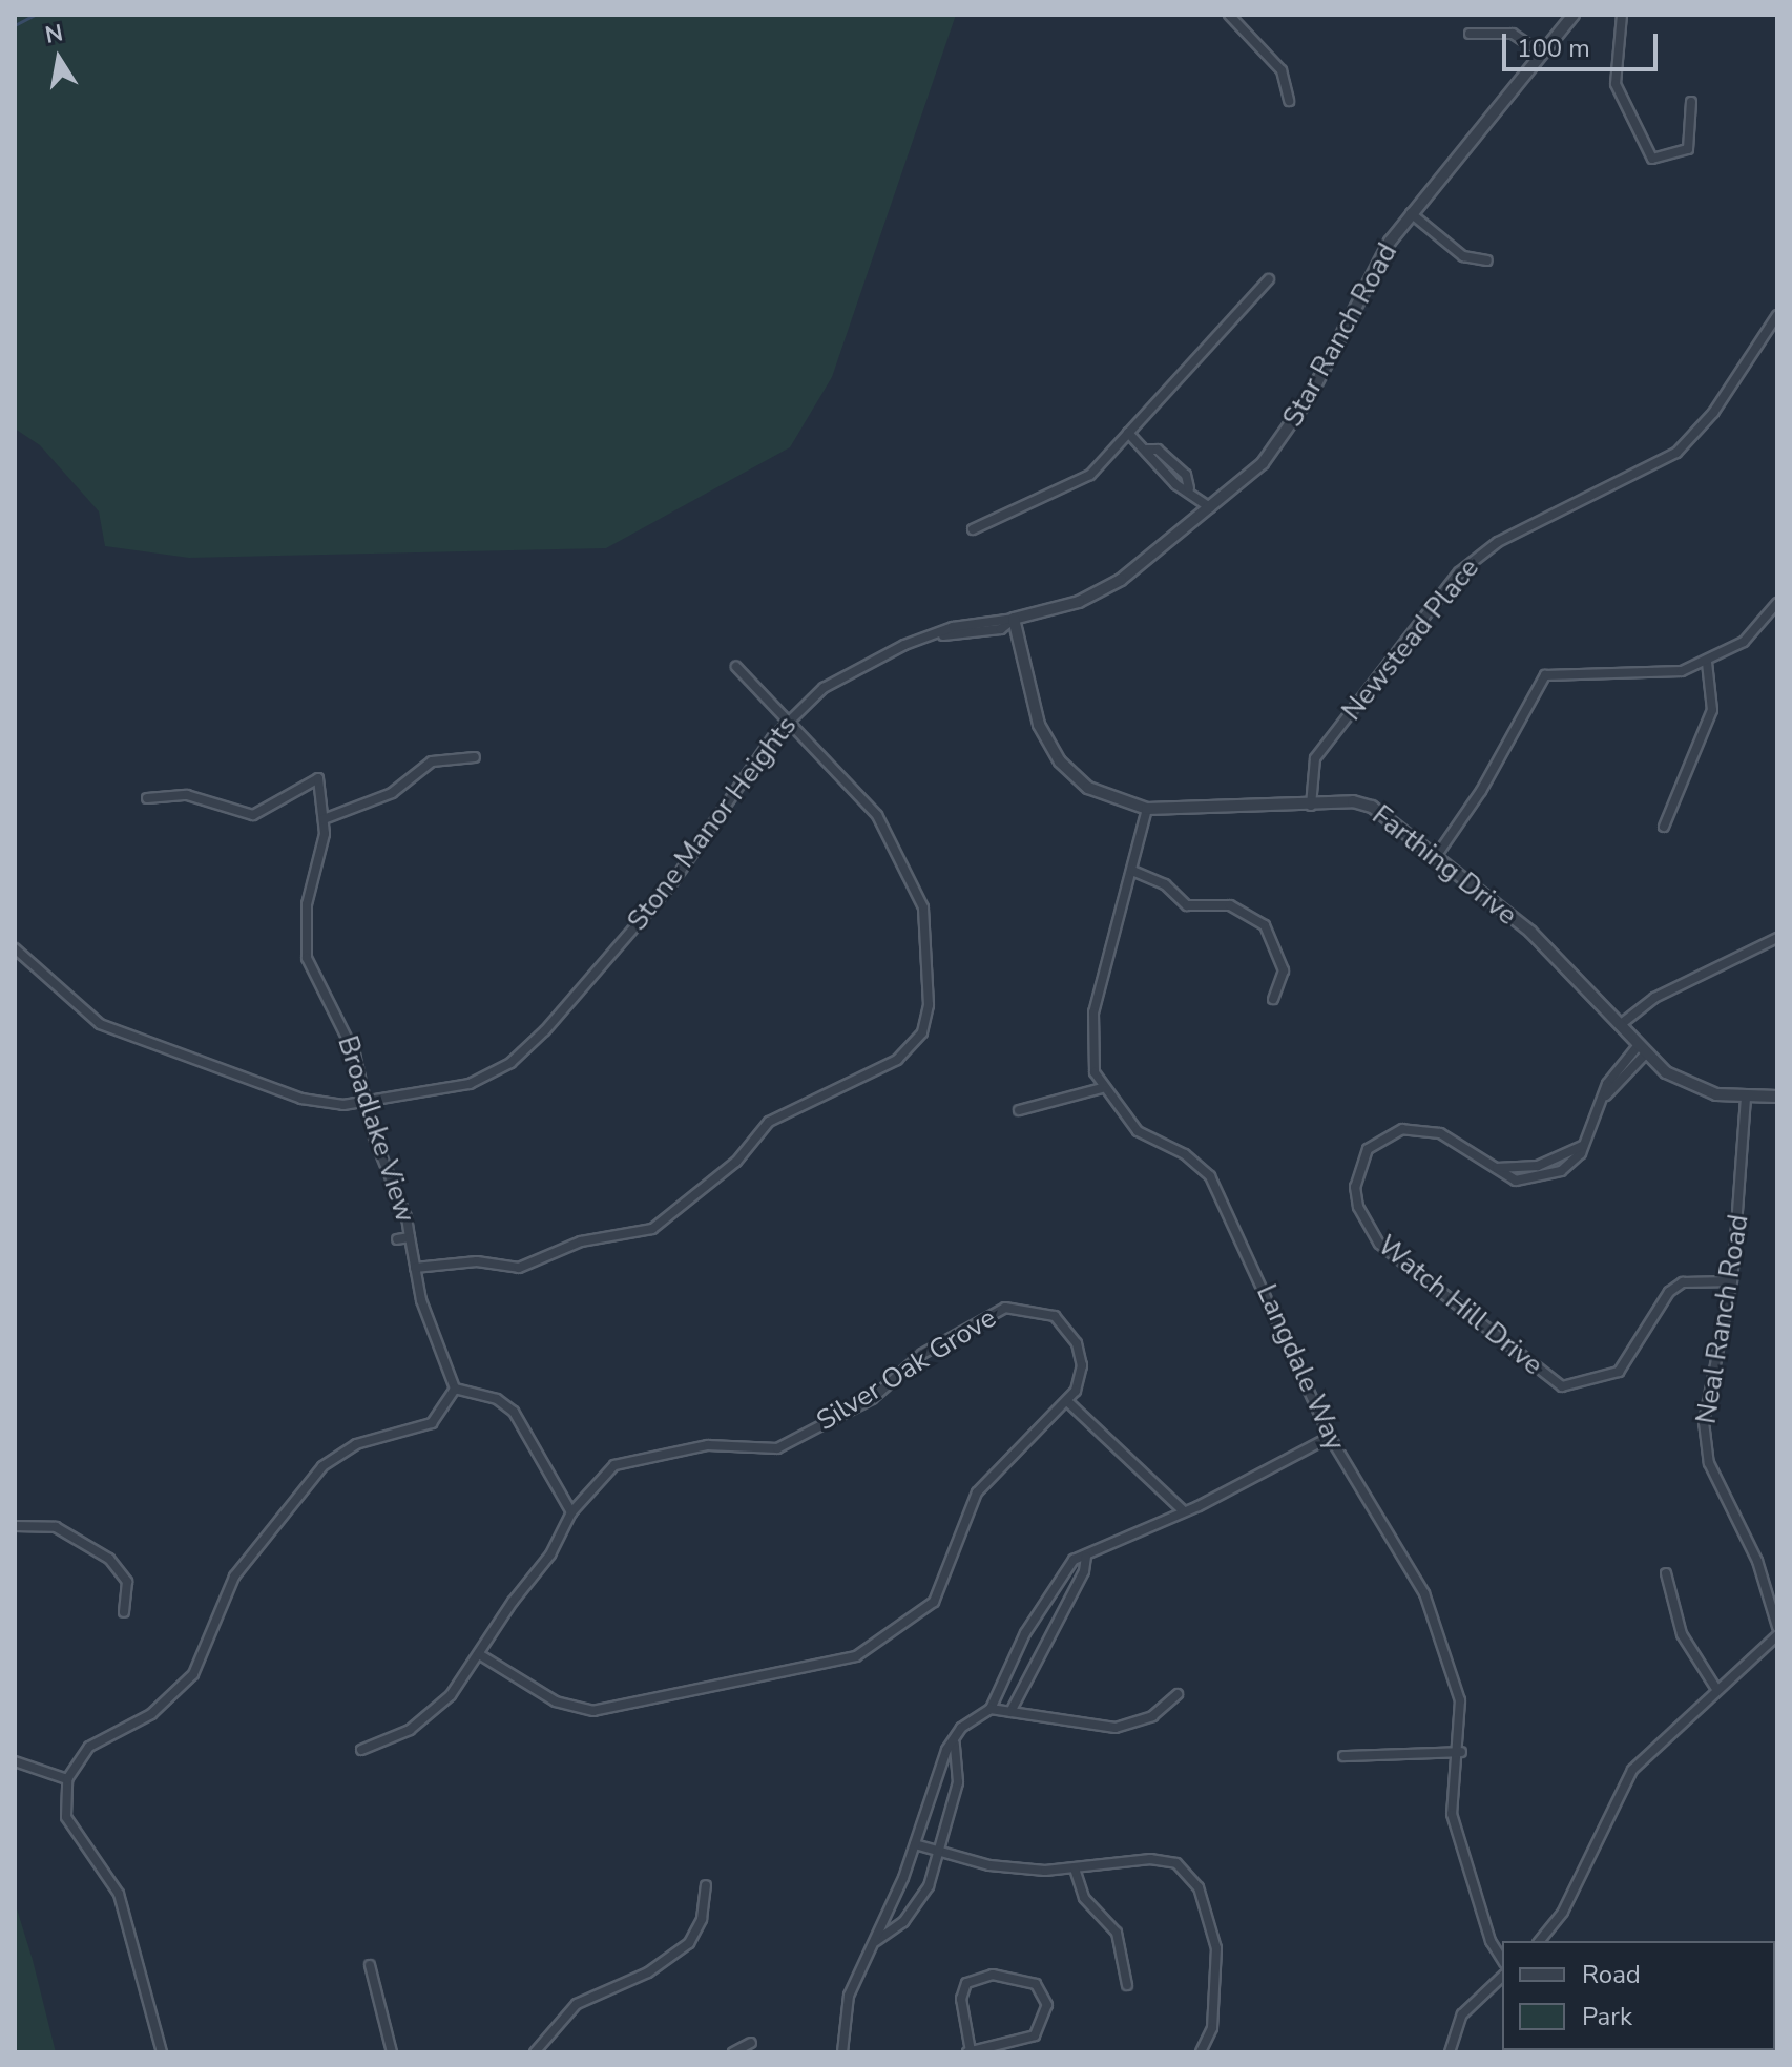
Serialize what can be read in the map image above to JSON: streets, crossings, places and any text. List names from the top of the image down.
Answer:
{
  "streets": {
    "street": [
      "Star Ranch Road",
      "Newstead Place",
      "Stone Manor Heights",
      "Farthing Drive",
      "Broadlake View",
      "Watch Hill Drive",
      "Neal Ranch Road",
      "Langdale Way",
      "Silver Oak Grove"
    ]
  },
  "crossings": [
    ["Star Ranch Road", "Stone Manor Heights"],
    ["Star Ranch Road", "Farthing Drive"],
    ["Newstead Place", "Farthing Drive"],
    ["Stone Manor Heights", "Farthing Drive"],
    ["Stone Manor Heights", "Broadlake View"],
    ["Farthing Drive", "Watch Hill Drive"],
    ["Farthing Drive", "Neal Ranch Road"],
    ["Farthing Drive", "Langdale Way"],
    ["Watch Hill Drive", "Neal Ranch Road"]
  ],
  "legend": ["Road", "Park"],
  "scale_bar": "100 m",
  "north": "top"
}
